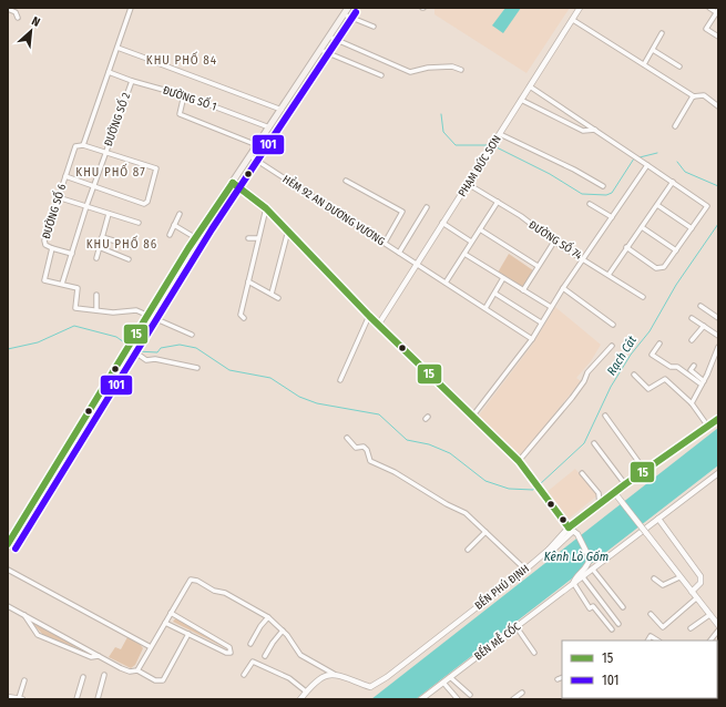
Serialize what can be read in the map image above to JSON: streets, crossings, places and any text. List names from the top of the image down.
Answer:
{
  "streets": {
    "street": [
      "ĐƯỜNG SỐ 1",
      "ĐƯỜNG SỐ 2",
      "PHẠM ĐỨC SƠN",
      "HẺM 92 AN DƯƠNG VƯƠNG",
      "ĐƯỜNG SỐ 6",
      "ĐƯỜNG SỐ 74",
      "BẾN PHÚ ĐỊNH",
      "BẾN MỄ CỐC"
    ]
  },
  "crossings": [
    ["ĐƯỜNG SỐ 1", "ĐƯỜNG SỐ 2"],
    ["ĐƯỜNG SỐ 2", "ĐƯỜNG SỐ 6"],
    ["PHẠM ĐỨC SƠN", "HẺM 92 AN DƯƠNG VƯƠNG"],
    ["PHẠM ĐỨC SƠN", "ĐƯỜNG SỐ 74"]
  ],
  "districts": ["KHU PHỐ 84", "KHU PHỐ 87", "KHU PHỐ 86"],
  "water": ["Rạch Cát", "Kênh Lò Gốm"],
  "lines": ["transit line 101", "transit line 15"],
  "legend": ["15", "101"],
  "north": "top right"
}
